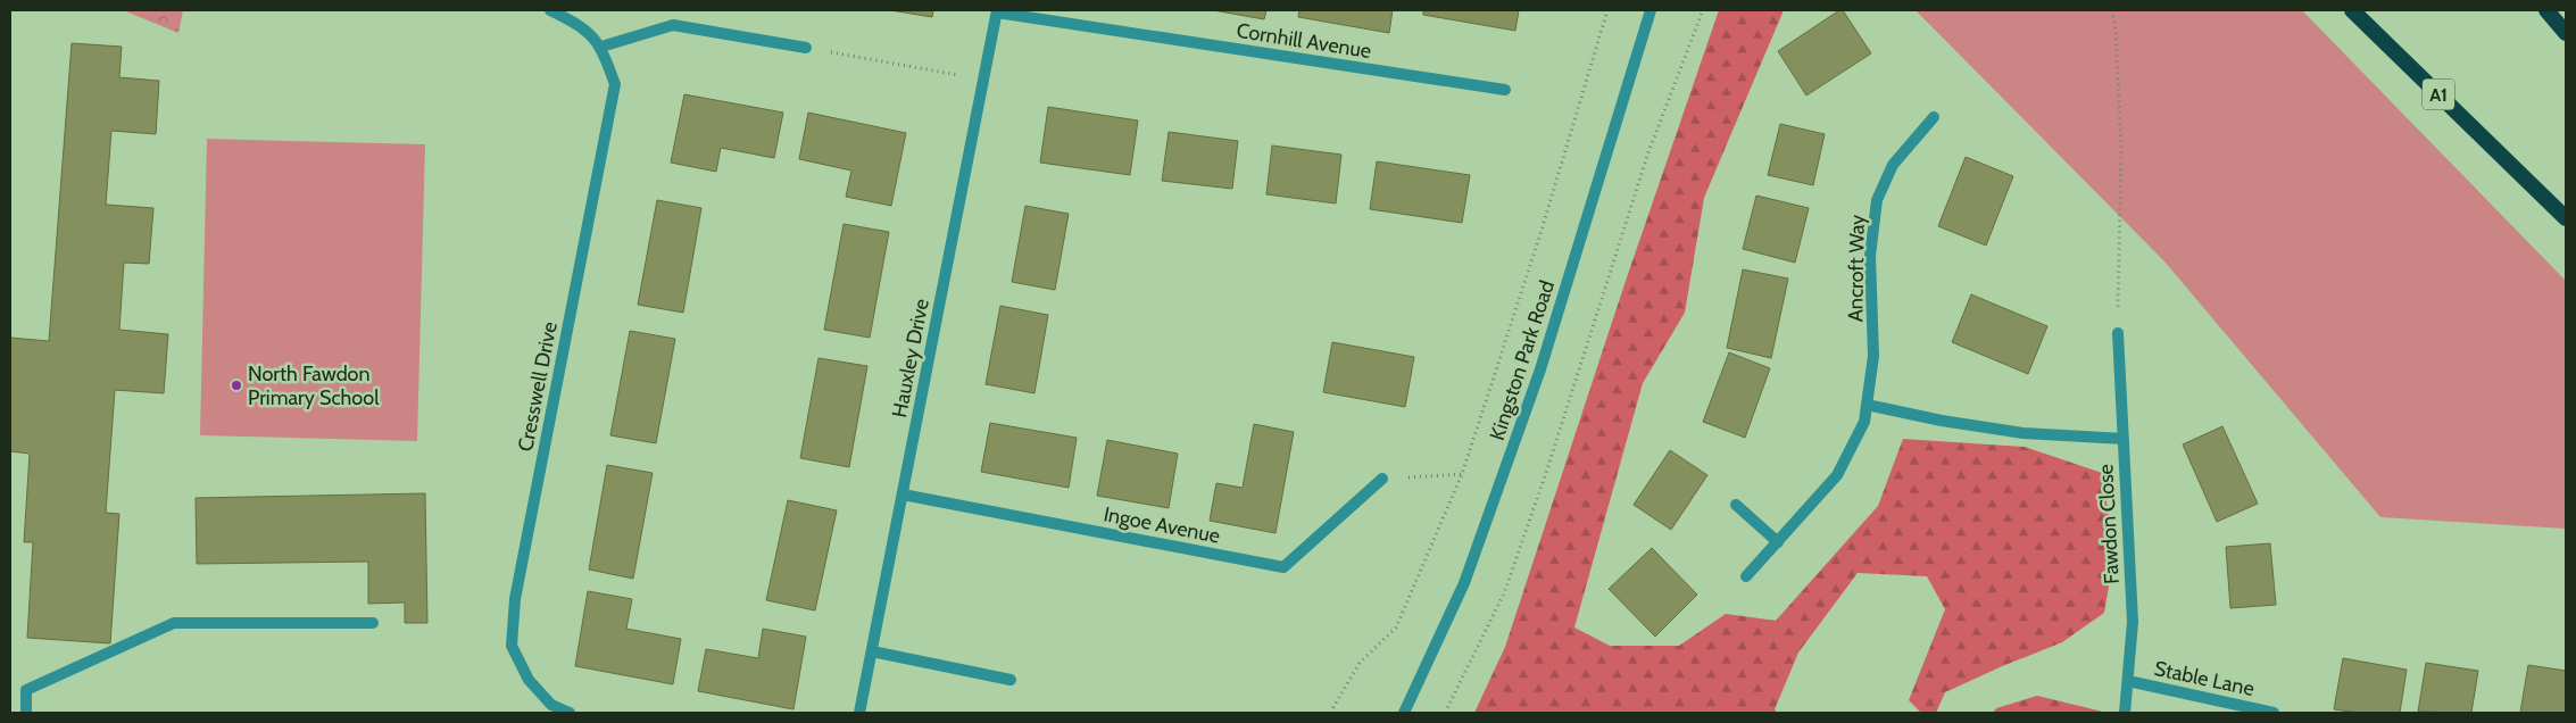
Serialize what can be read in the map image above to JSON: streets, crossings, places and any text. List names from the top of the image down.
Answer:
{
  "streets": {
    "highway": ["A1"],
    "street": [
      "Cornhill Avenue",
      "Ancroft Way",
      "Hauxley Drive",
      "Kingston Park Road",
      "Cresswell Drive",
      "Fawdon Close",
      "Ingoe Avenue",
      "Stable Lane"
    ]
  },
  "crossings": [
    ["Cornhill Avenue", "Hauxley Drive"],
    ["Hauxley Drive", "Ingoe Avenue"],
    ["Fawdon Close", "Stable Lane"]
  ],
  "places": ["North Fawdon Primary School"]
}
